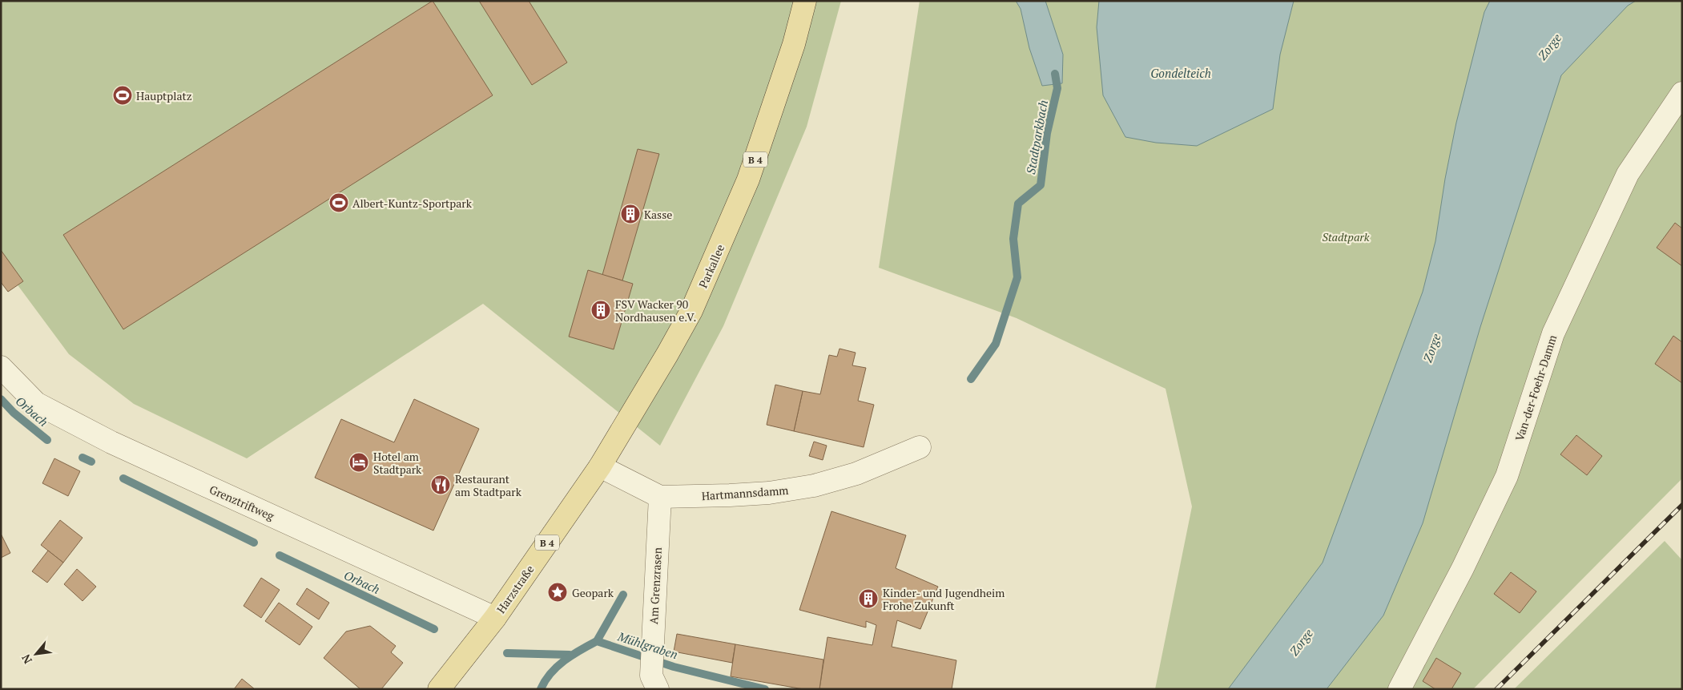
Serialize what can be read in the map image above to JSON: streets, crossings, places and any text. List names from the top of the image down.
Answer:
{
  "streets": {
    "main road": ["B 4", "Parkallee", "Harzstraße"],
    "street": [
      "Van-der-Foehr-Damm",
      "Hartmannsdamm",
      "Grenztriftweg",
      "Am Grenzrasen"
    ]
  },
  "crossings": [
    ["Parkallee", "Harzstraße"],
    ["Hartmannsdamm", "Am Grenzrasen"],
    ["Grenztriftweg", "Harzstraße"]
  ],
  "water": [
    "Zorge",
    "Gondelteich",
    "Stadtparkbach",
    "Orbach",
    "Mühlgraben"
  ],
  "parks": ["Stadtpark"],
  "places": {
    "sports": ["Hauptplatz", "Albert-Kuntz-Sportpark"],
    "building": ["Kasse", "FSV Wacker 90 Nordhausen e.V.", "Kinder- und Jugendheim Frohe Zukunft"],
    "hotel": ["Hotel am Stadtpark"],
    "restaurant": ["Restaurant am Stadtpark"],
    "place": ["Geopark"]
  },
  "north": "bottom left"
}
